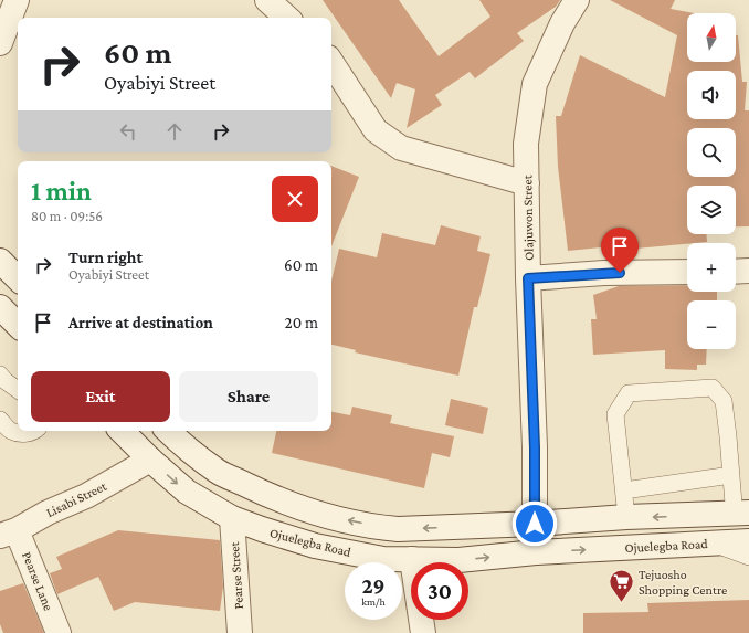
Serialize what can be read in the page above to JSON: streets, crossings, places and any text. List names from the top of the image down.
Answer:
{
  "streets": {
    "street": [
      "Olajuwon Street",
      "Lisabi Street",
      "Ojuelegba Road",
      "Pearse Street",
      "Pearse Lane"
    ]
  },
  "crossings": [
    ["Olajuwon Street", "Ojuelegba Road"],
    ["Lisabi Street", "Ojuelegba Road"],
    ["Lisabi Street", "Pearse Lane"],
    ["Ojuelegba Road", "Pearse Street"]
  ],
  "places": {
    "supermarket": ["Tejuosho Shopping Centre"]
  },
  "north": "top",
  "page": {
    "map_buttons": ["+", "−"],
    "turn": ["60 m", "Oyabiyi Street"],
    "heading": ["1 min", "80 m · 09:56"],
    "list": [
      {
        "name": "Turn right",
        "note": "Oyabiyi Street",
        "value": "60 m"
      },
      {
        "name": "Arrive at destination",
        "value": "20 m"
      }
    ],
    "buttons": ["Exit", "Share"],
    "speed": "29 km/h",
    "limit": "30"
  }
}
